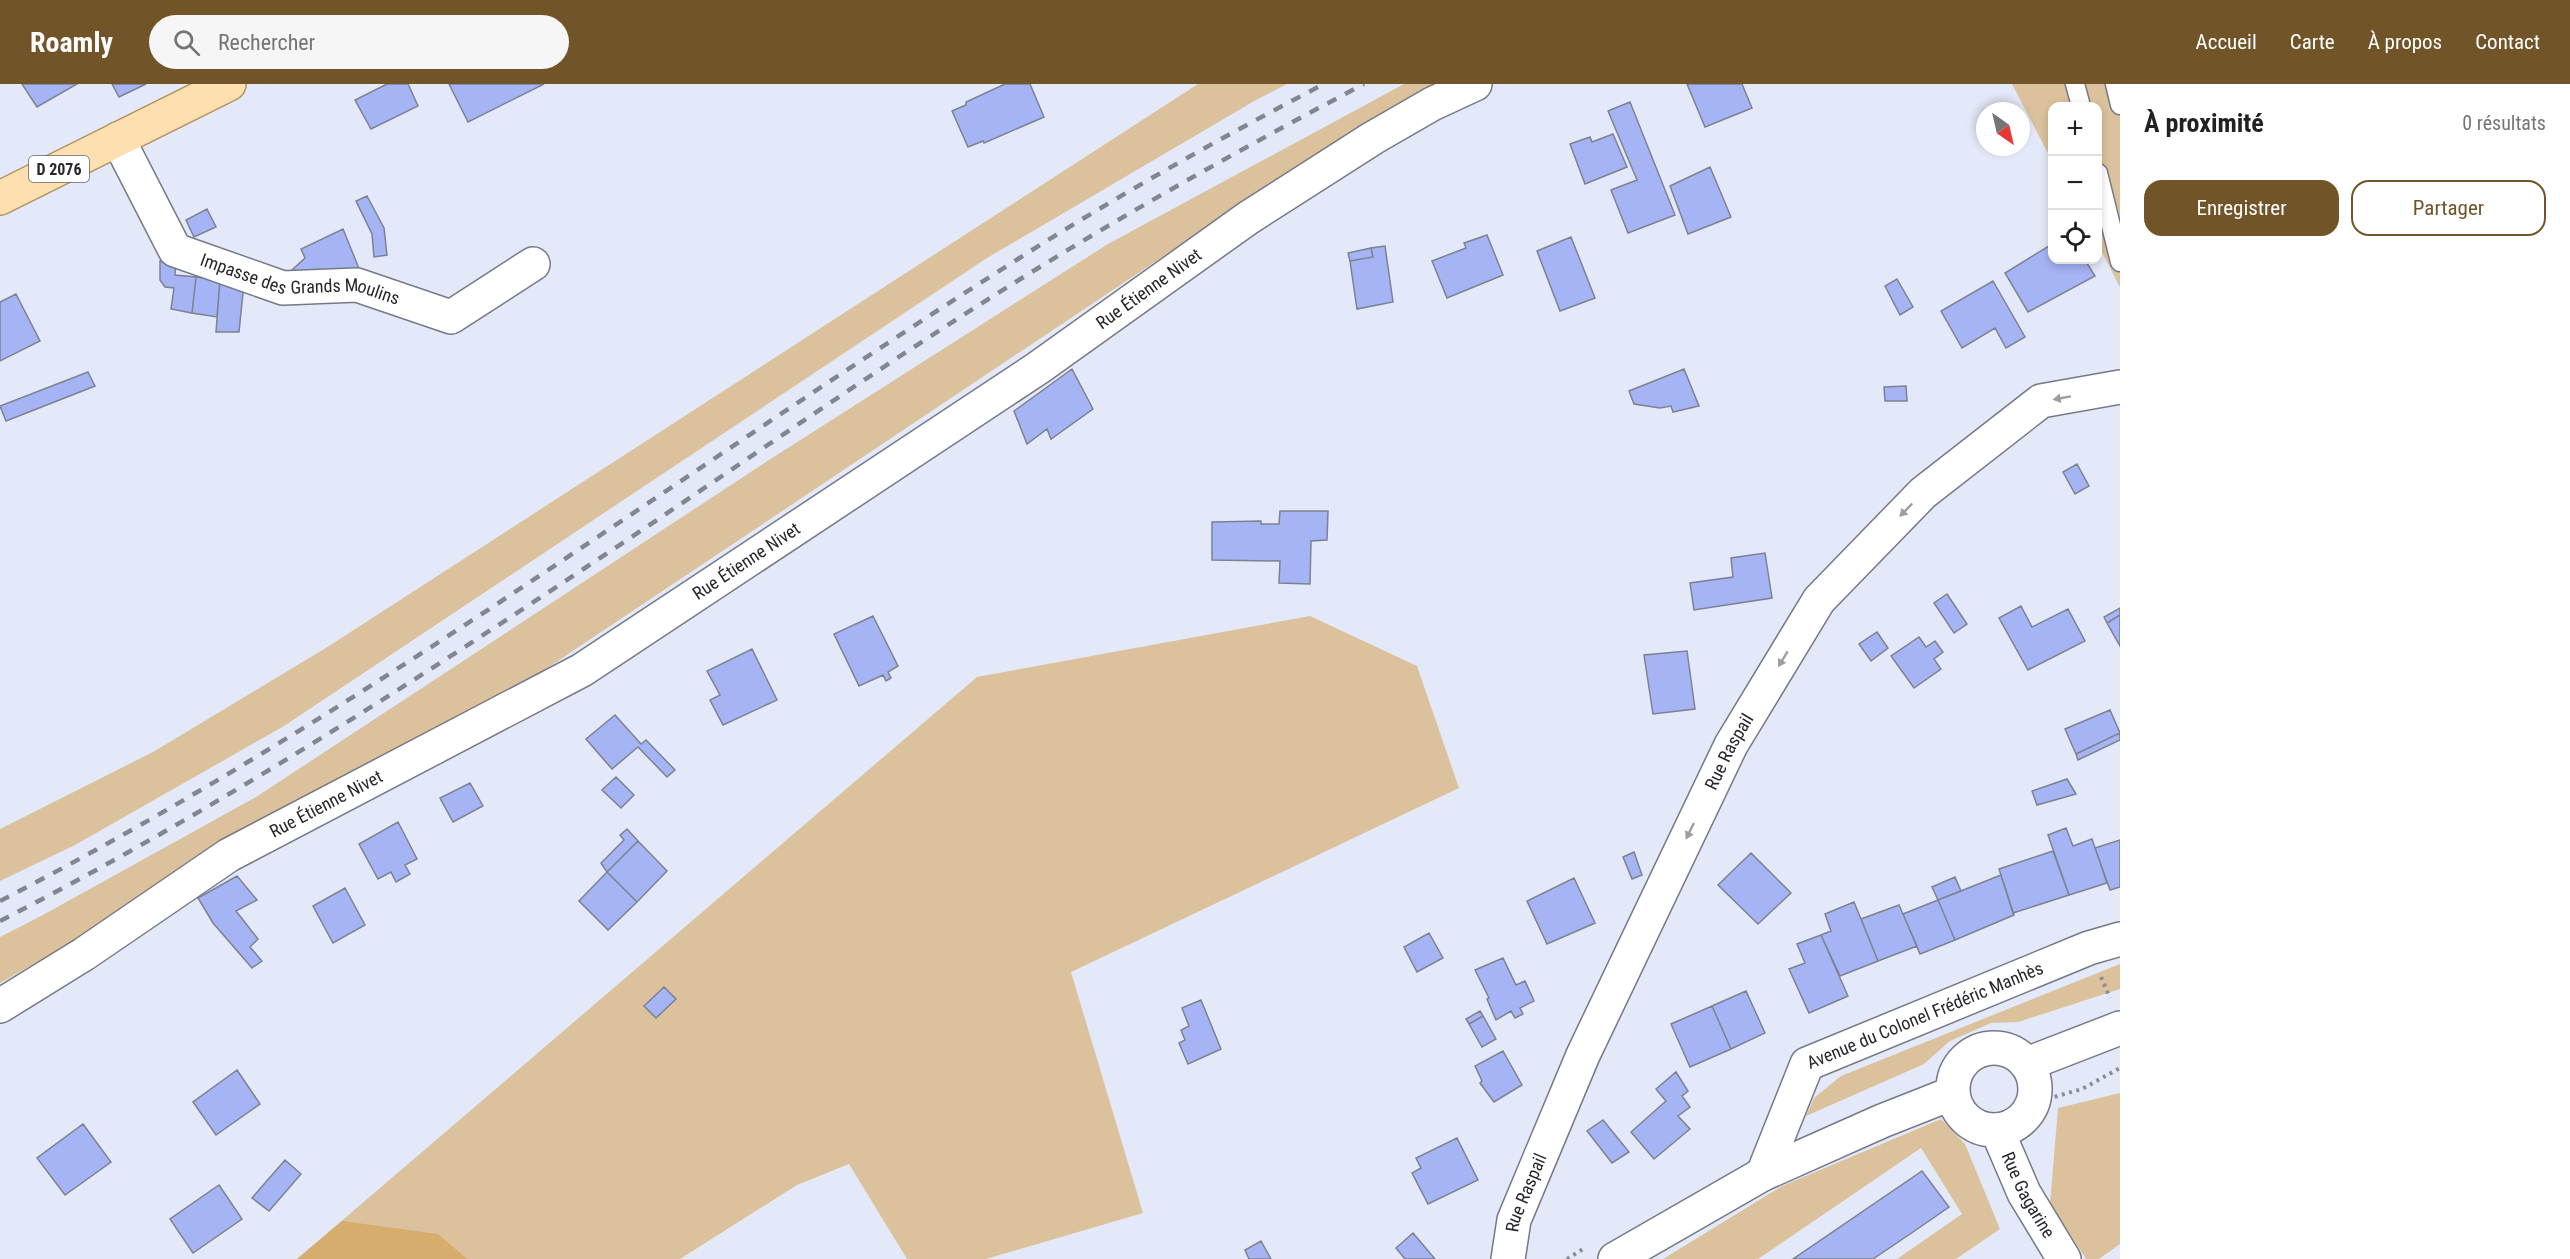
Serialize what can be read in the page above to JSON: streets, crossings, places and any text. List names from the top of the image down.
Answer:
{
  "streets": {
    "main road": ["D 2076"],
    "street": [
      "Impasse des Grands Moulins",
      "Rue Étienne Nivet",
      "Rue Raspail",
      "Avenue du Colonel Frédéric Manhès",
      "Rue Gagarine"
    ]
  },
  "crossings": [
    ["D 2076", "Impasse des Grands Moulins"]
  ],
  "one_way": ["Rue Raspail"],
  "north": "bottom right",
  "page": {
    "header": "Roamly",
    "search": "Rechercher",
    "nav": [
      "Accueil",
      "Carte",
      "À propos",
      "Contact"
    ],
    "heading": ["À proximité", "0 résultats"],
    "map_buttons": ["+", "−"],
    "buttons": ["Enregistrer", "Partager"]
  }
}
